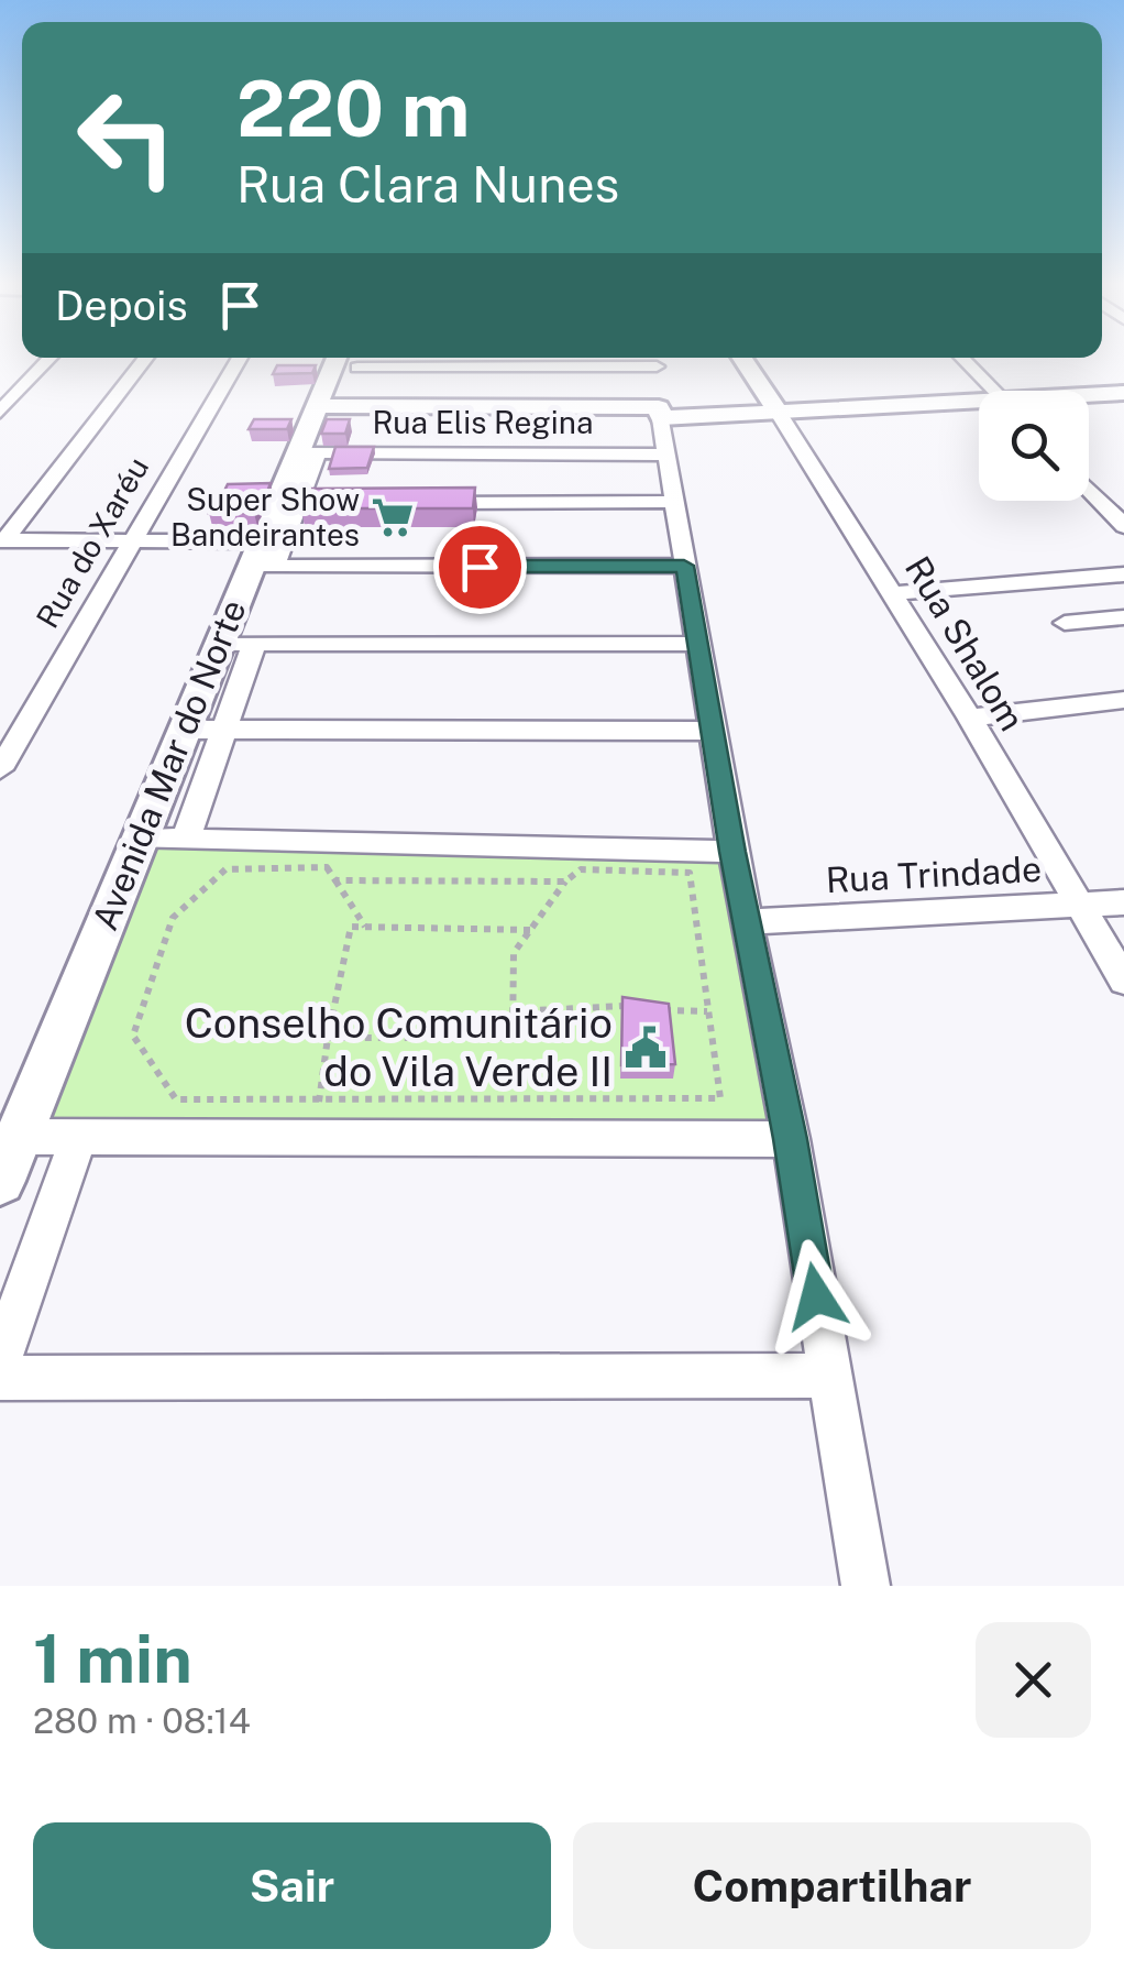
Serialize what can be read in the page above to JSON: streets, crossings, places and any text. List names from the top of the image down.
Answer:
{
  "streets": {
    "street": [
      "Rua Elis Regina",
      "Rua do Xaréu",
      "Rua Shalom",
      "Avenida Mar do Norte",
      "Rua Trindade"
    ]
  },
  "crossings": [
    ["Rua Elis Regina", "Avenida Mar do Norte"],
    ["Rua Shalom", "Rua Trindade"]
  ],
  "places": {
    "supermarket": ["Super Show Bandeirantes"],
    "public building": ["Conselho Comunitário do Vila Verde II"]
  },
  "page": {
    "turn": ["220 m", "Rua Clara Nunes"],
    "then": "Depois",
    "heading": ["1 min", "280 m · 08:14"],
    "buttons": ["Sair", "Compartilhar"]
  }
}
